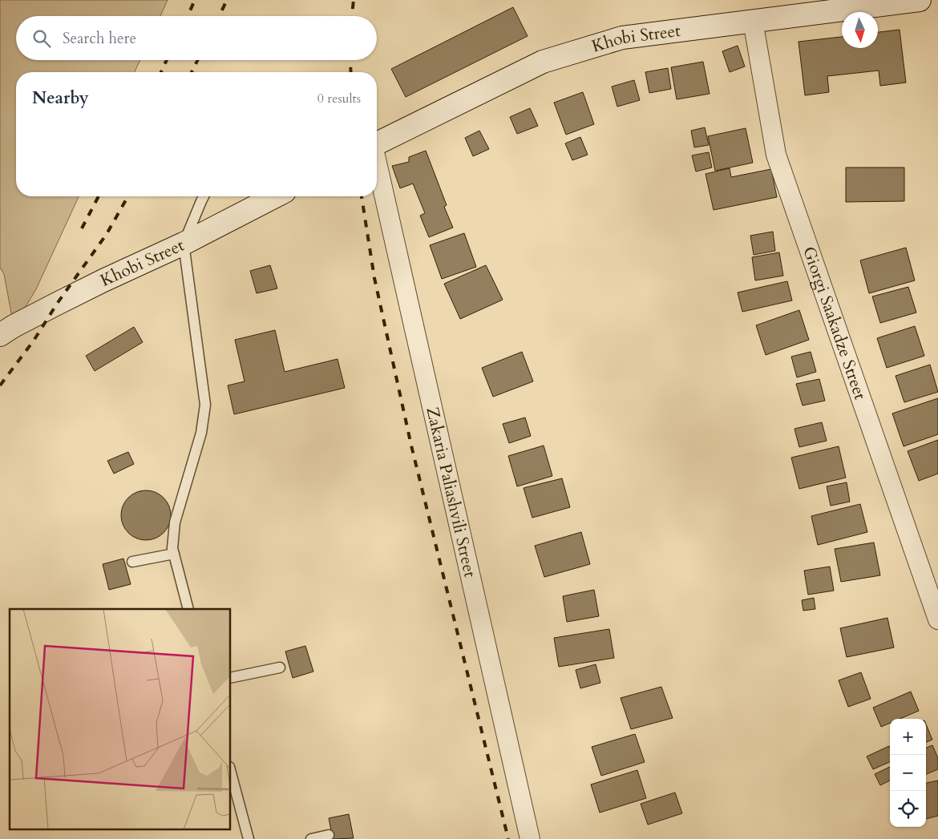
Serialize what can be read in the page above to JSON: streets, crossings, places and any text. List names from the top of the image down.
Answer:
{
  "streets": {
    "main road": ["Khobi Street"],
    "street": ["Giorgi Saakadze Street", "Zakaria Paliashvili Street"]
  },
  "crossings": [
    ["Khobi Street", "Giorgi Saakadze Street"]
  ],
  "north": "bottom",
  "page": {
    "search": "Search here",
    "heading": ["Nearby", "0 results"],
    "map_buttons": ["+", "−"]
  }
}
